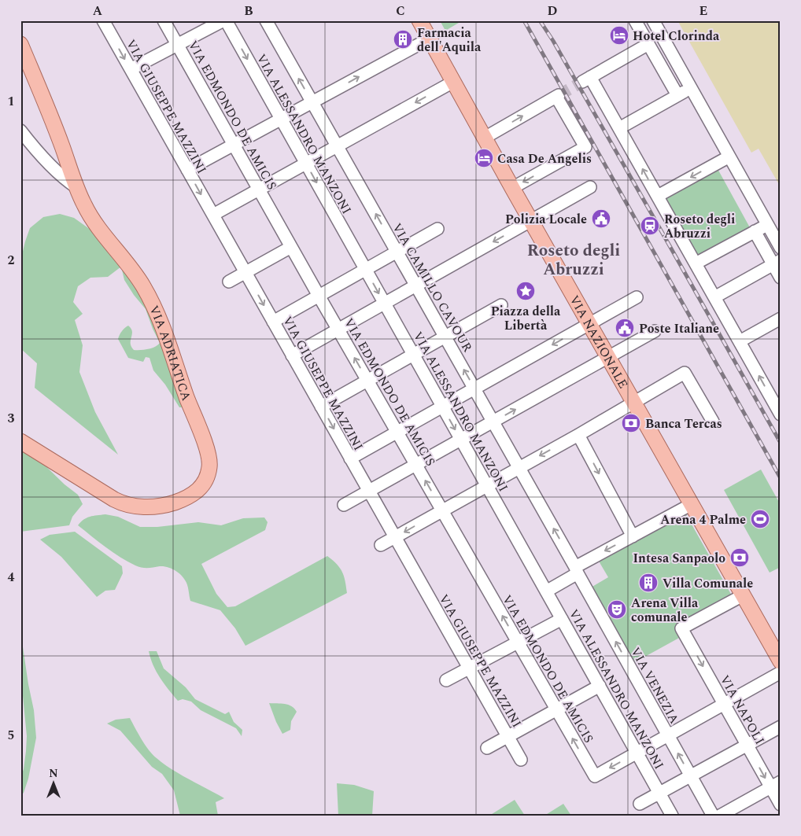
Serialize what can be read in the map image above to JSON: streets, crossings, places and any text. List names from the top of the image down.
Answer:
{
  "streets": {
    "main road": ["VIA NAZIONALE", "VIA ADRIATICA"],
    "street": [
      "VIA GIUSEPPE MAZZINI",
      "VIA EDMONDO DE AMICIS",
      "VIA ALESSANDRO MANZONI",
      "VIA CAMILLO CAVOUR",
      "VIA VENEZIA",
      "VIA NAPOLI"
    ]
  },
  "crossings": [
    ["VIA EDMONDO DE AMICIS", "VIA ALESSANDRO MANZONI"],
    ["VIA CAMILLO CAVOUR", "VIA VENEZIA"],
    ["VIA NAZIONALE", "VIA NAPOLI"]
  ],
  "one_way": ["VIA EDMONDO DE AMICIS", "VIA CAMILLO CAVOUR", "VIA VENEZIA"],
  "districts": ["Roseto degli Abruzzi"],
  "places": {
    "hotel": ["Hotel Clorinda", "Casa De Angelis"],
    "building": ["Farmacia dell'Aquila", "Villa Comunale"],
    "public building": ["Polizia Locale", "Poste Italiane"],
    "station": ["Roseto degli Abruzzi"],
    "place": ["Piazza della Libertà"],
    "bank": ["Banca Tercas", "Intesa Sanpaolo"],
    "sports": ["Arena 4 Palme"],
    "theatre": ["Arena Villa comunale"]
  },
  "north": "top",
  "grid": {
    "columns": [
      "A",
      "B",
      "C",
      "D",
      "E"
    ],
    "rows": [
      "1",
      "2",
      "3",
      "4",
      "5"
    ]
  }
}
